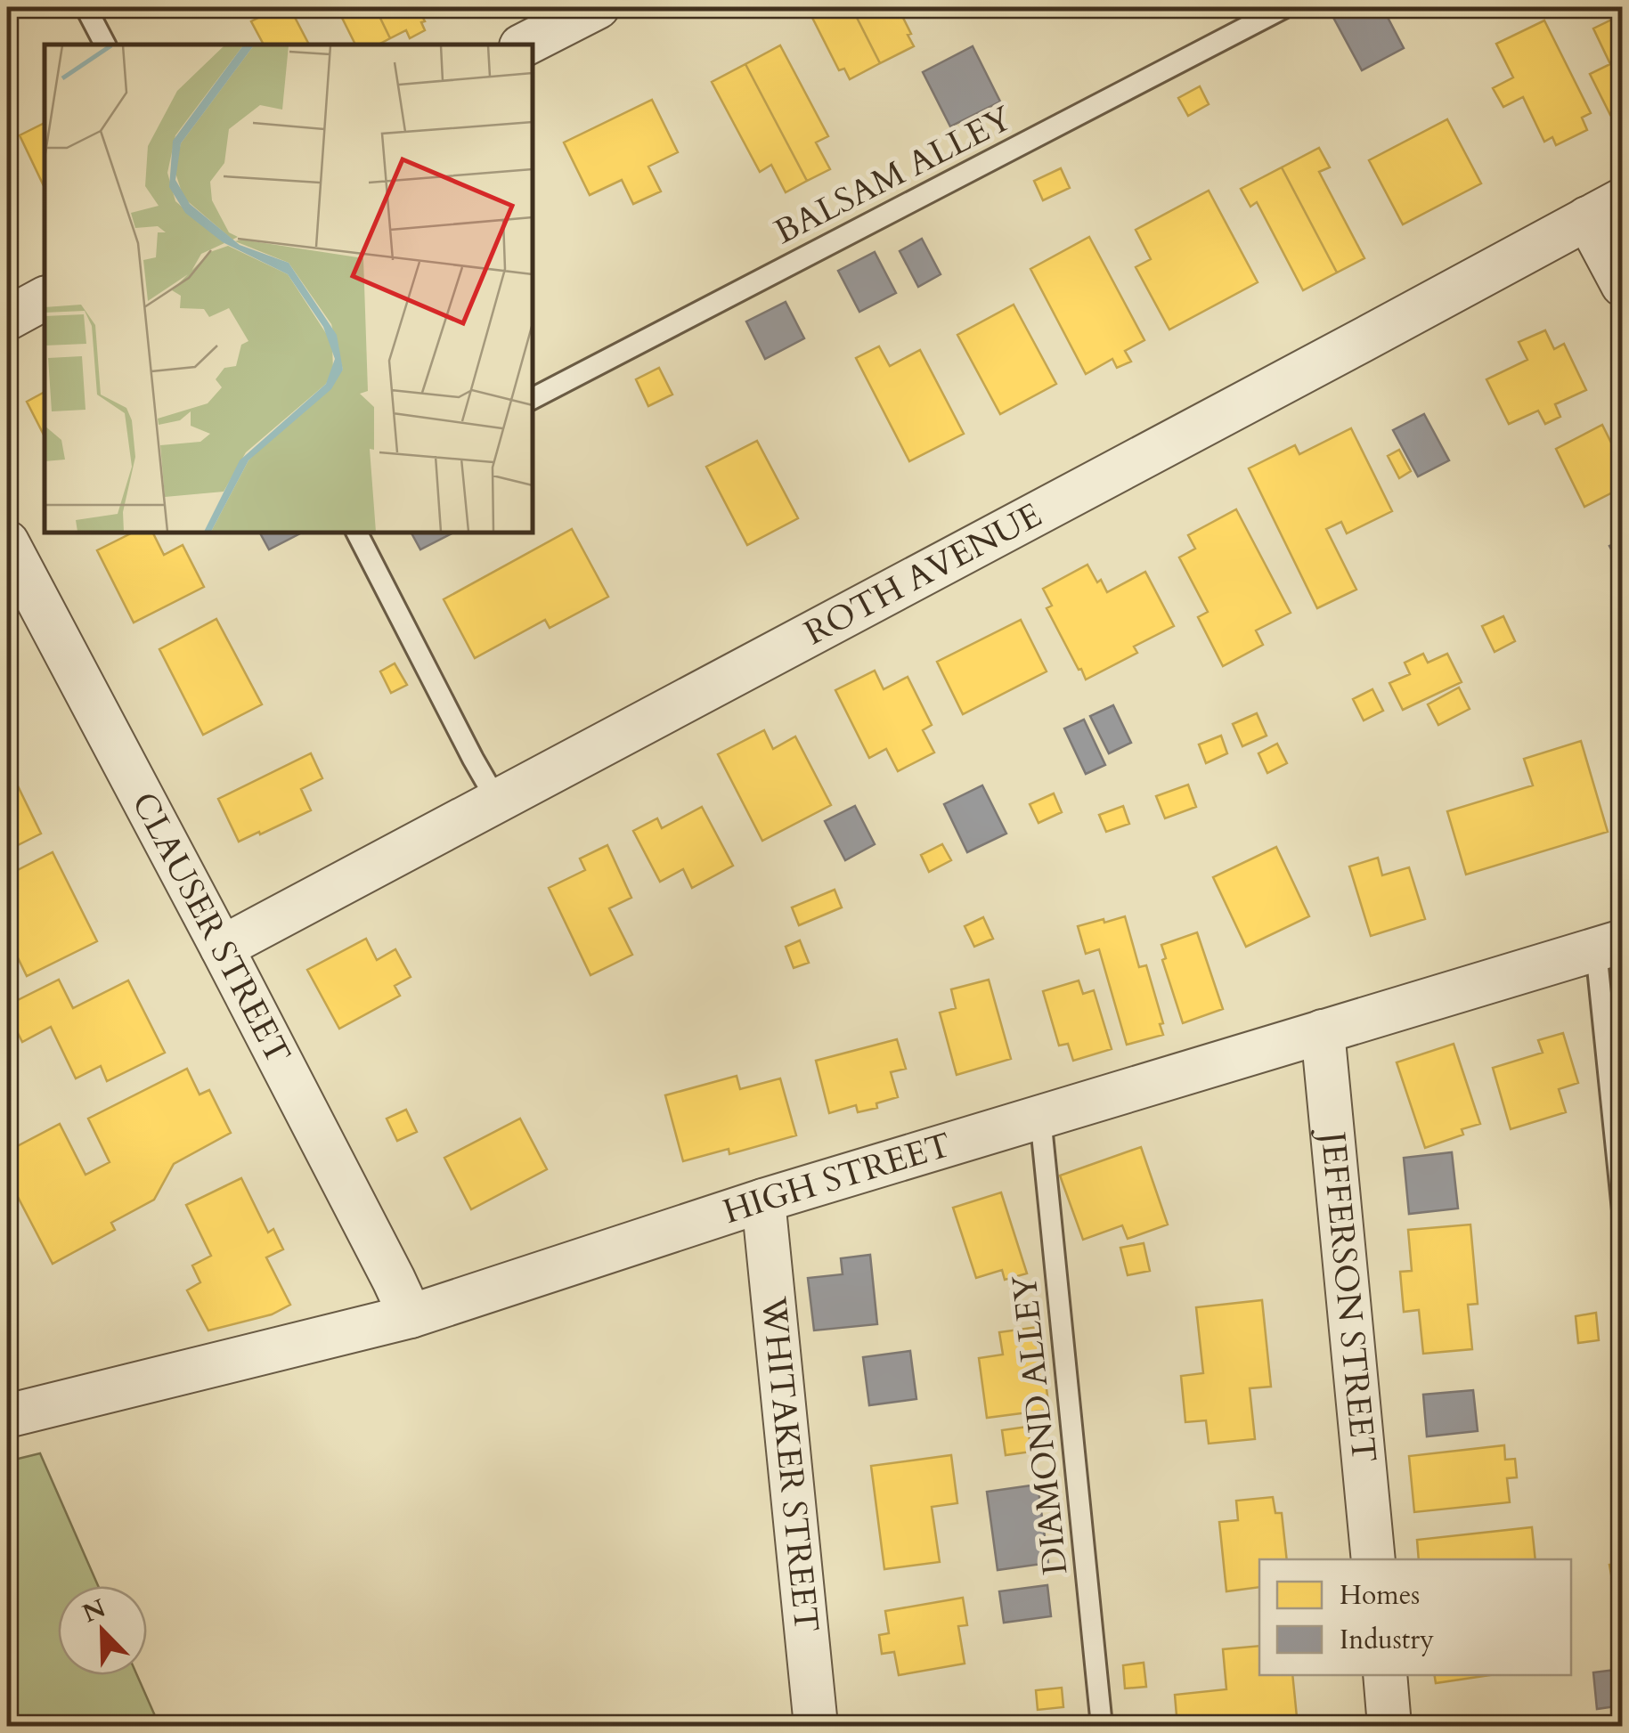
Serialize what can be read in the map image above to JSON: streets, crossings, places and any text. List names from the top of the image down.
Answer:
{
  "streets": {
    "street": [
      "ROTH AVENUE",
      "CLAUSER STREET",
      "HIGH STREET",
      "JEFFERSON STREET",
      "WHITAKER STREET"
    ],
    "lane": ["BALSAM ALLEY", "DIAMOND ALLEY"]
  },
  "crossings": [
    ["ROTH AVENUE", "CLAUSER STREET"],
    ["CLAUSER STREET", "HIGH STREET"],
    ["HIGH STREET", "JEFFERSON STREET"],
    ["HIGH STREET", "DIAMOND ALLEY"],
    ["HIGH STREET", "WHITAKER STREET"]
  ],
  "legend": ["Homes", "Industry"],
  "north": "top left"
}
